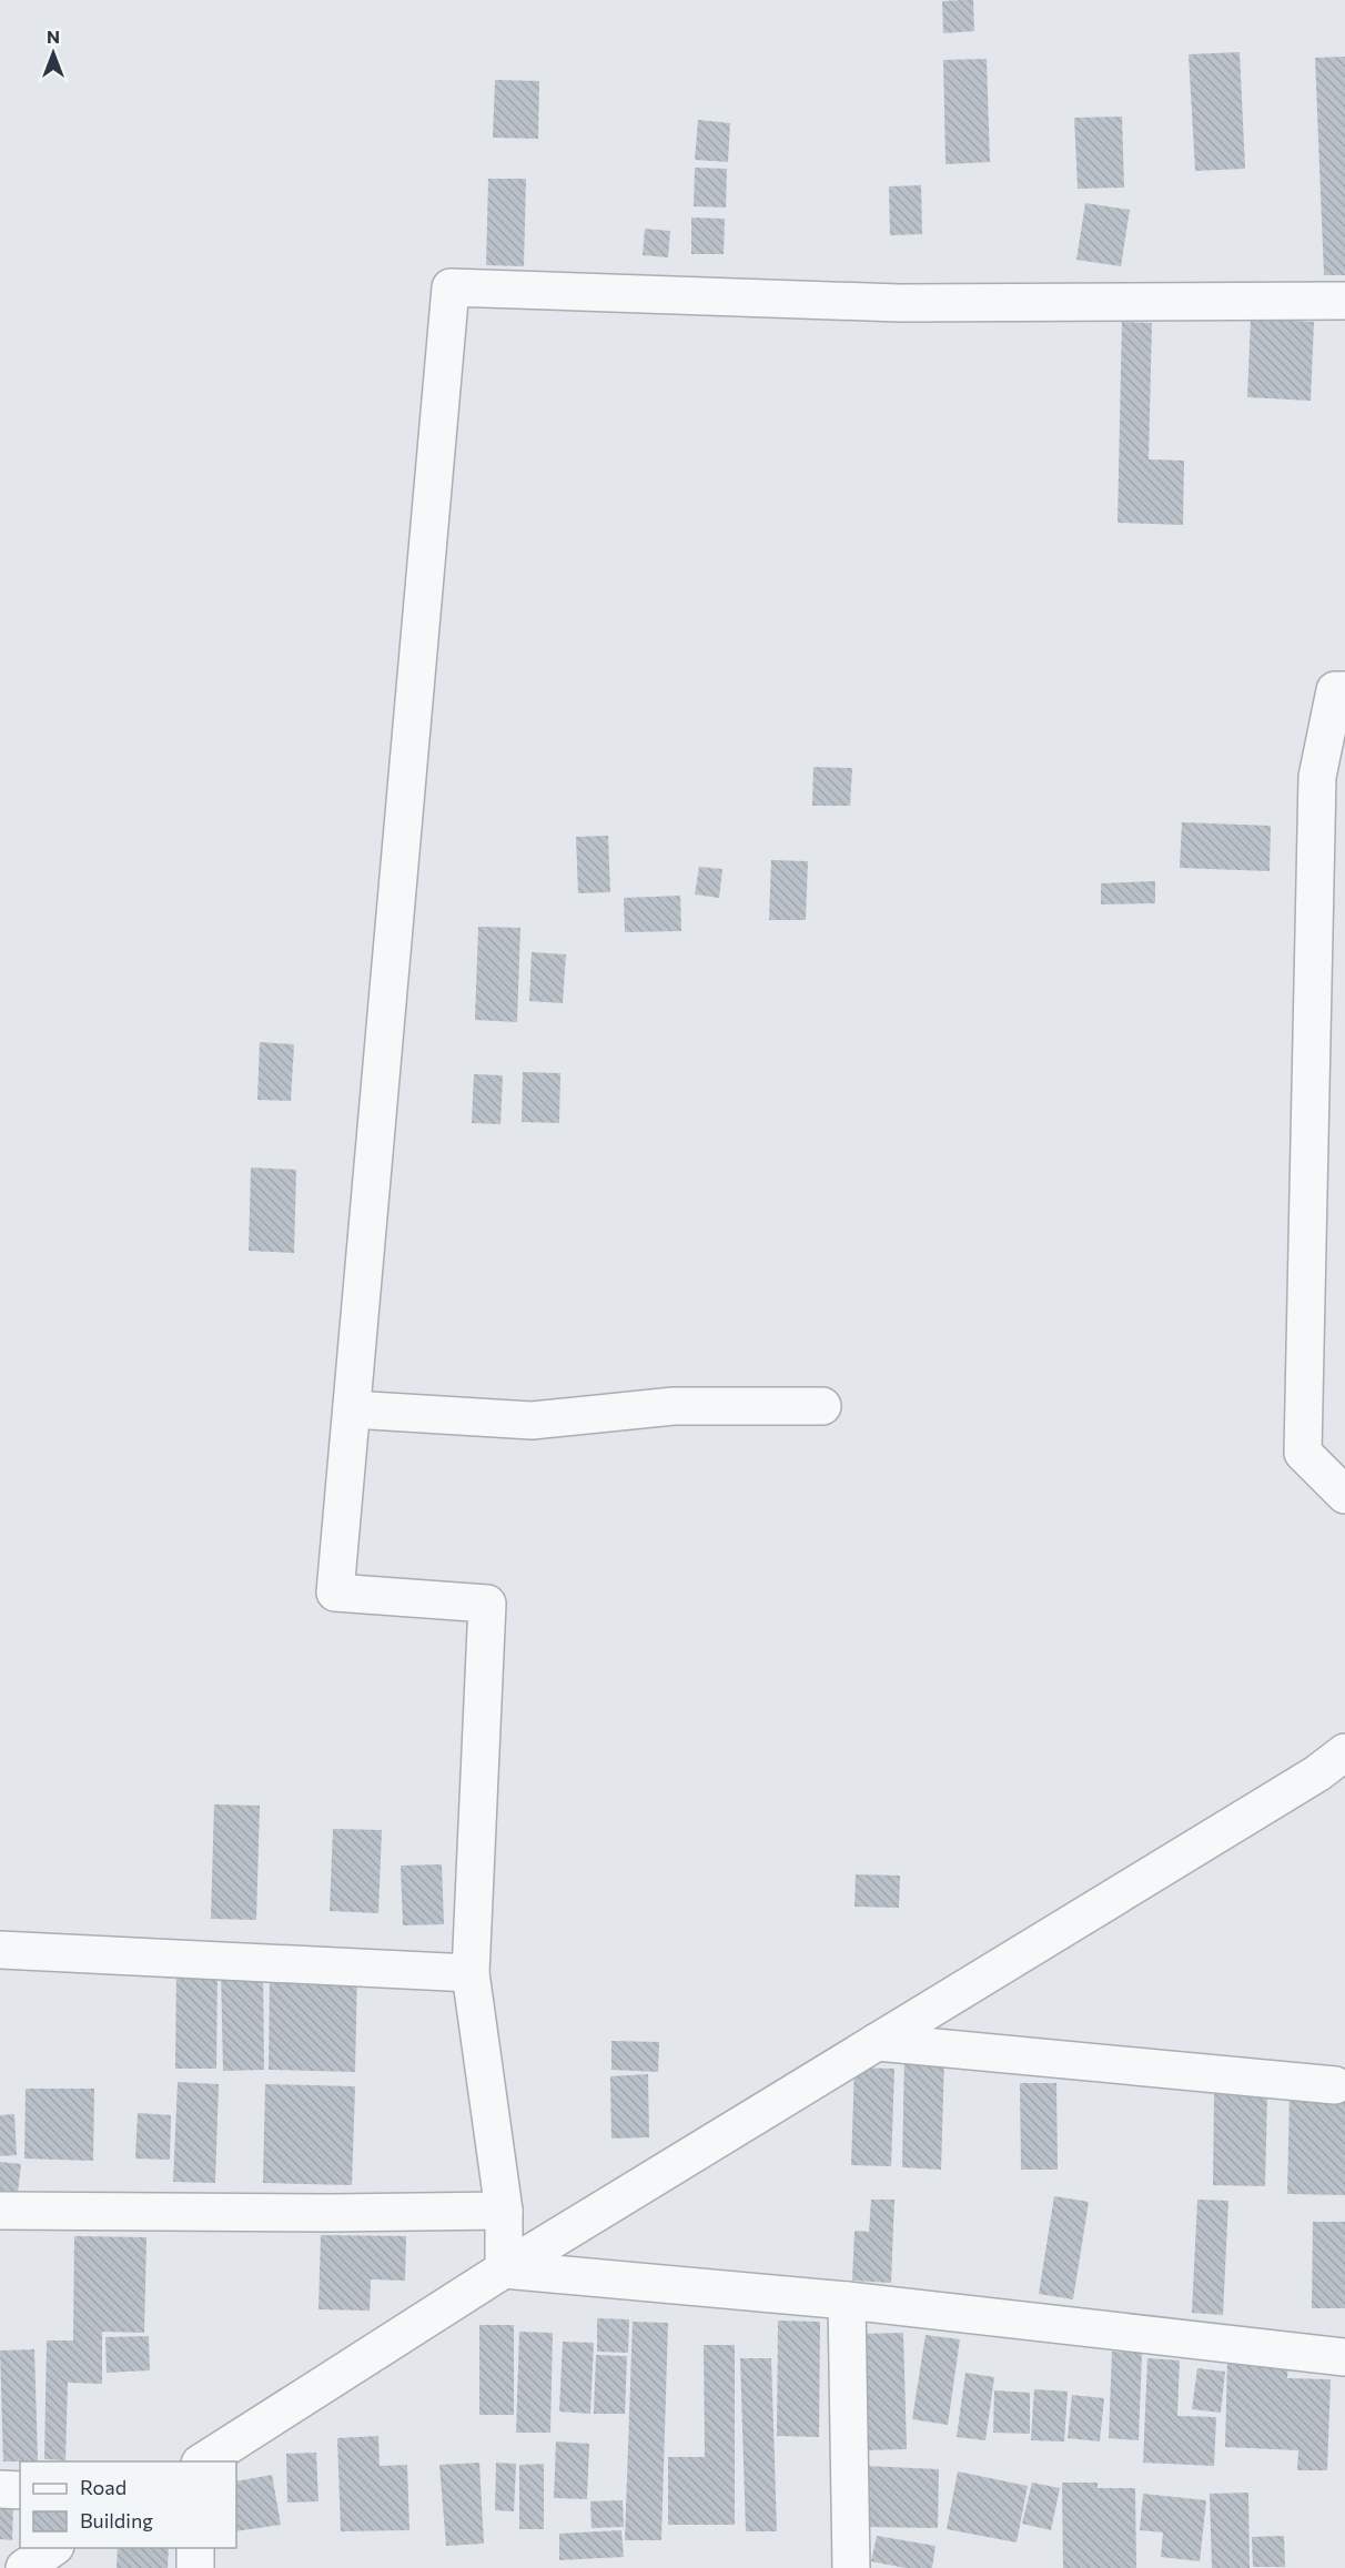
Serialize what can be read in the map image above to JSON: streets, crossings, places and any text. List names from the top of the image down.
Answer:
{
  "legend": ["Road", "Building"],
  "north": "top"
}
